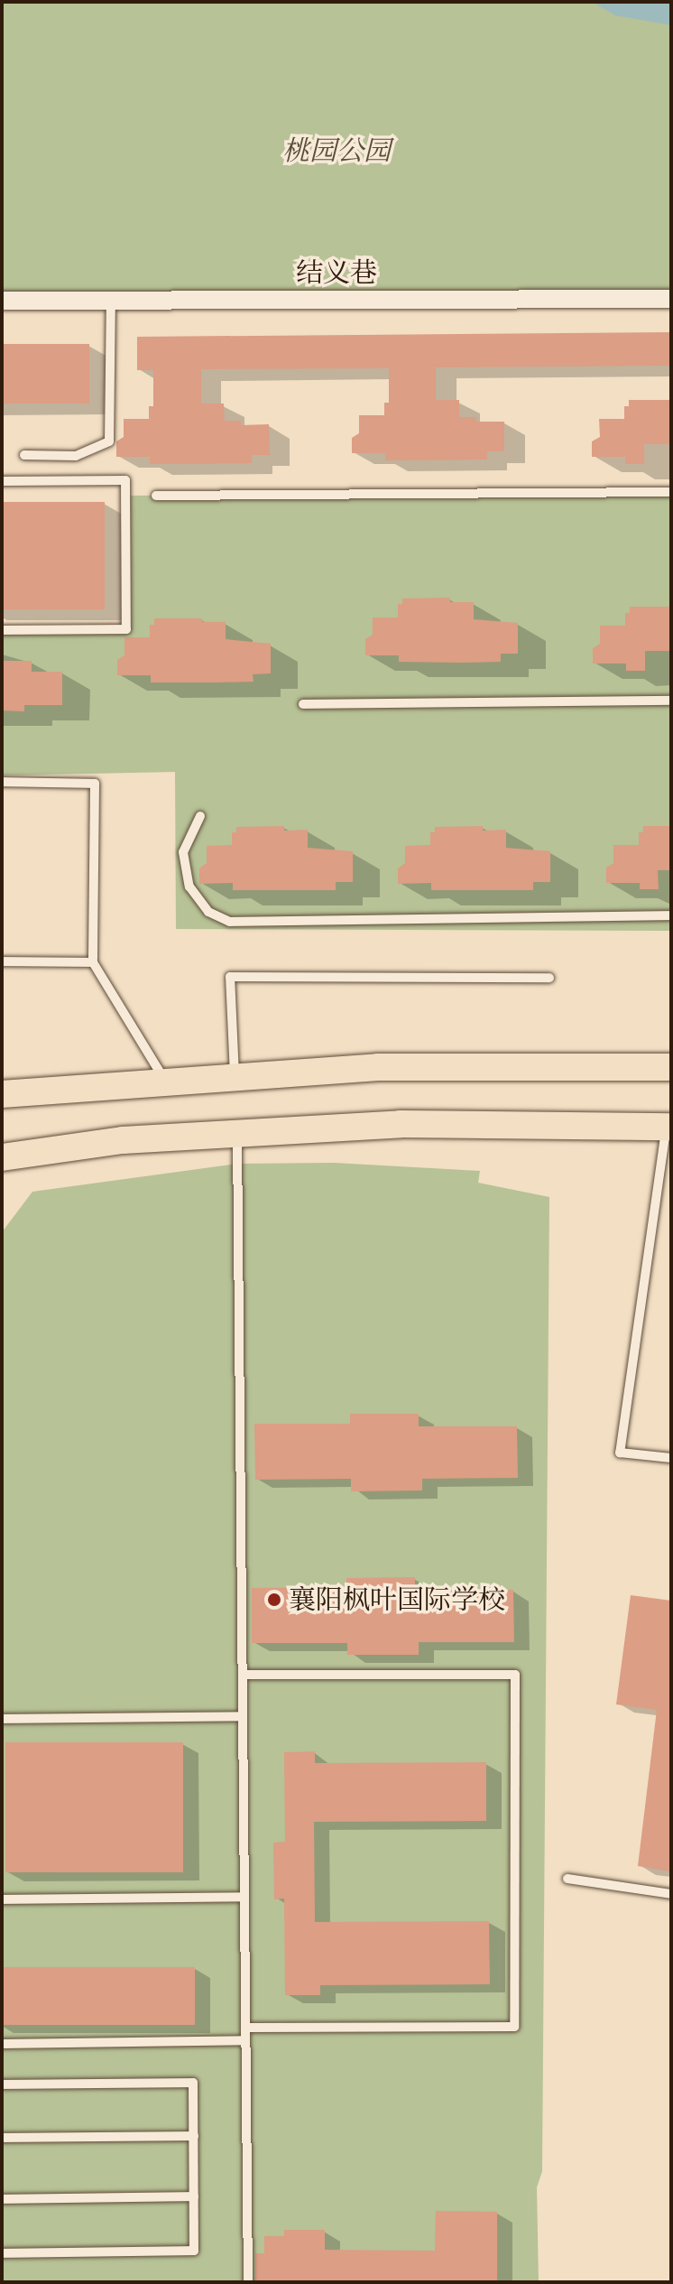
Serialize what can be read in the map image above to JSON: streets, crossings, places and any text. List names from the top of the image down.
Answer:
{
  "streets": {
    "street": ["结义巷"]
  },
  "parks": ["桃园公园"],
  "places": ["襄阳枫叶国际学校"]
}
